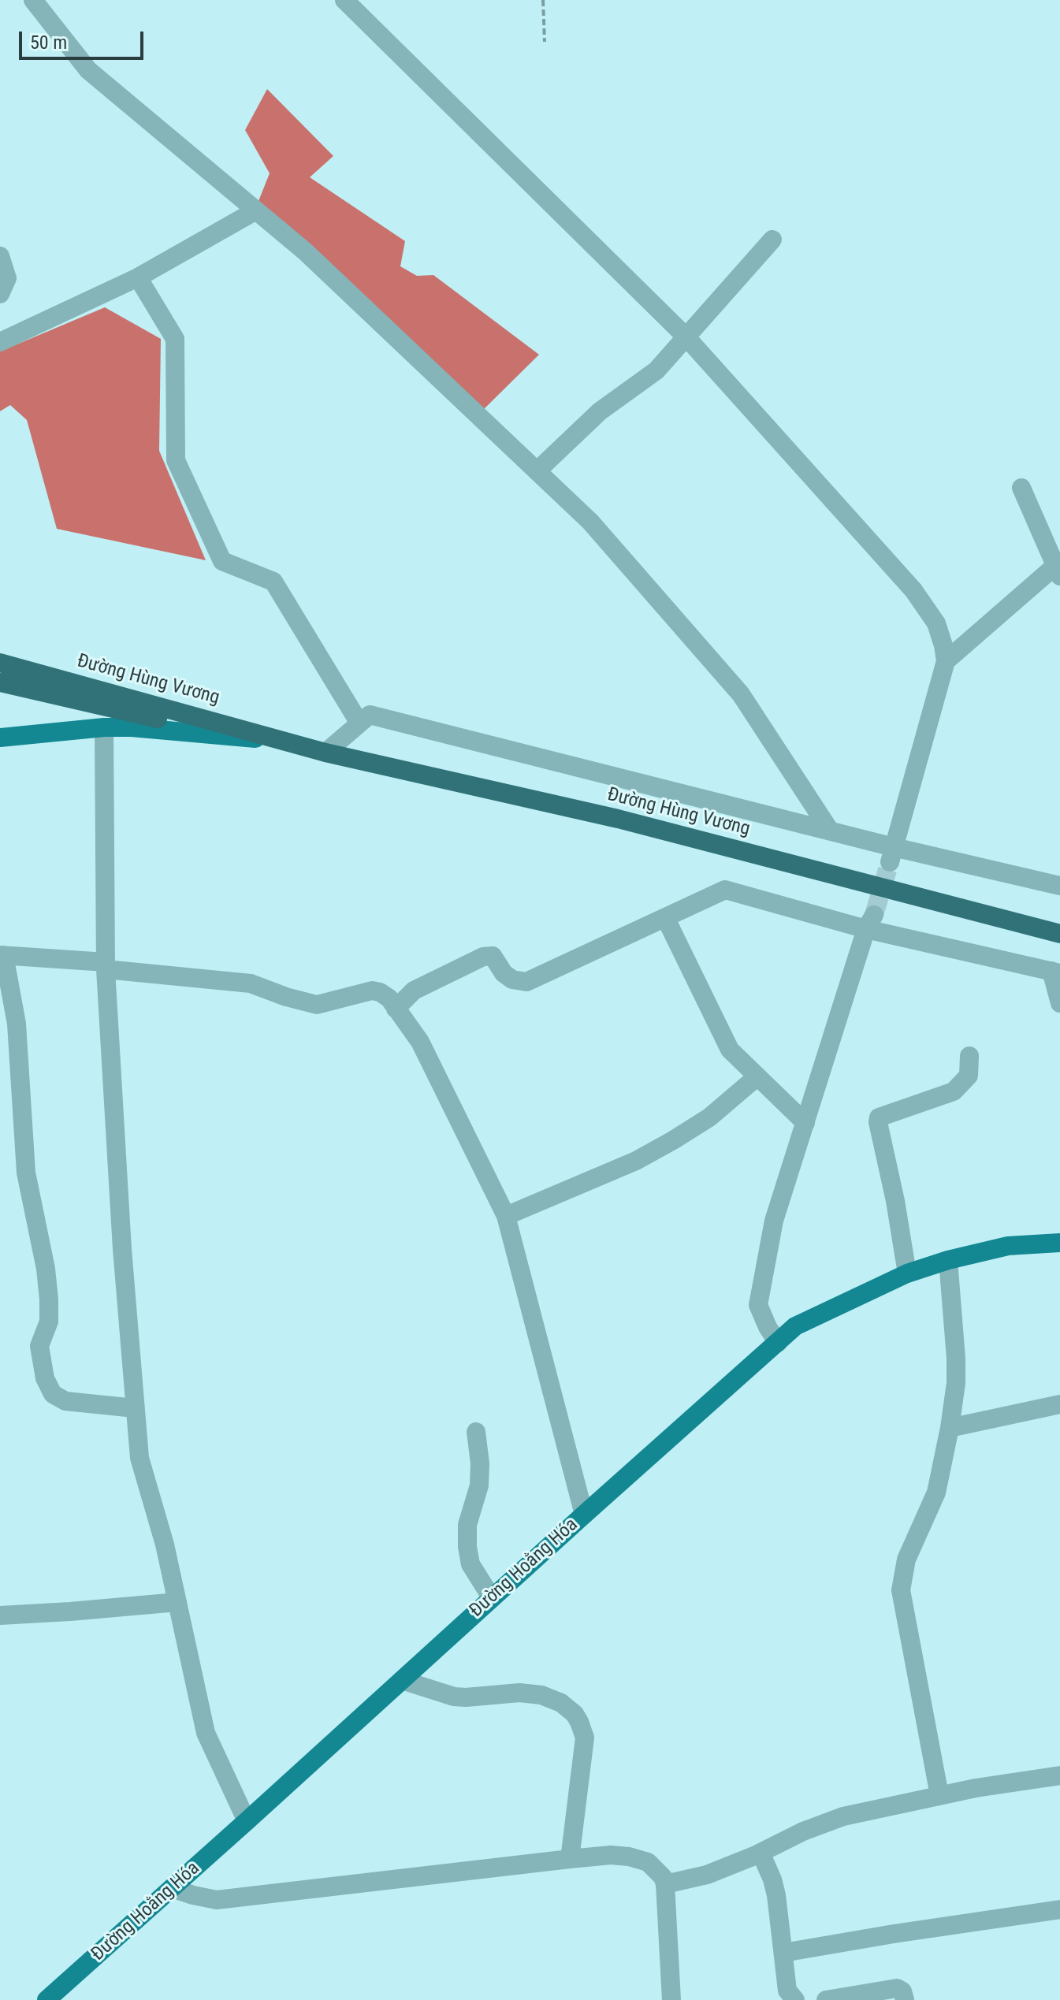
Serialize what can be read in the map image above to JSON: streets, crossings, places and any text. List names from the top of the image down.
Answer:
{
  "streets": {
    "highway": ["Đường Hùng Vương"],
    "main road": ["Đường Hoằng Hóa"]
  },
  "scale_bar": "50 m"
}
